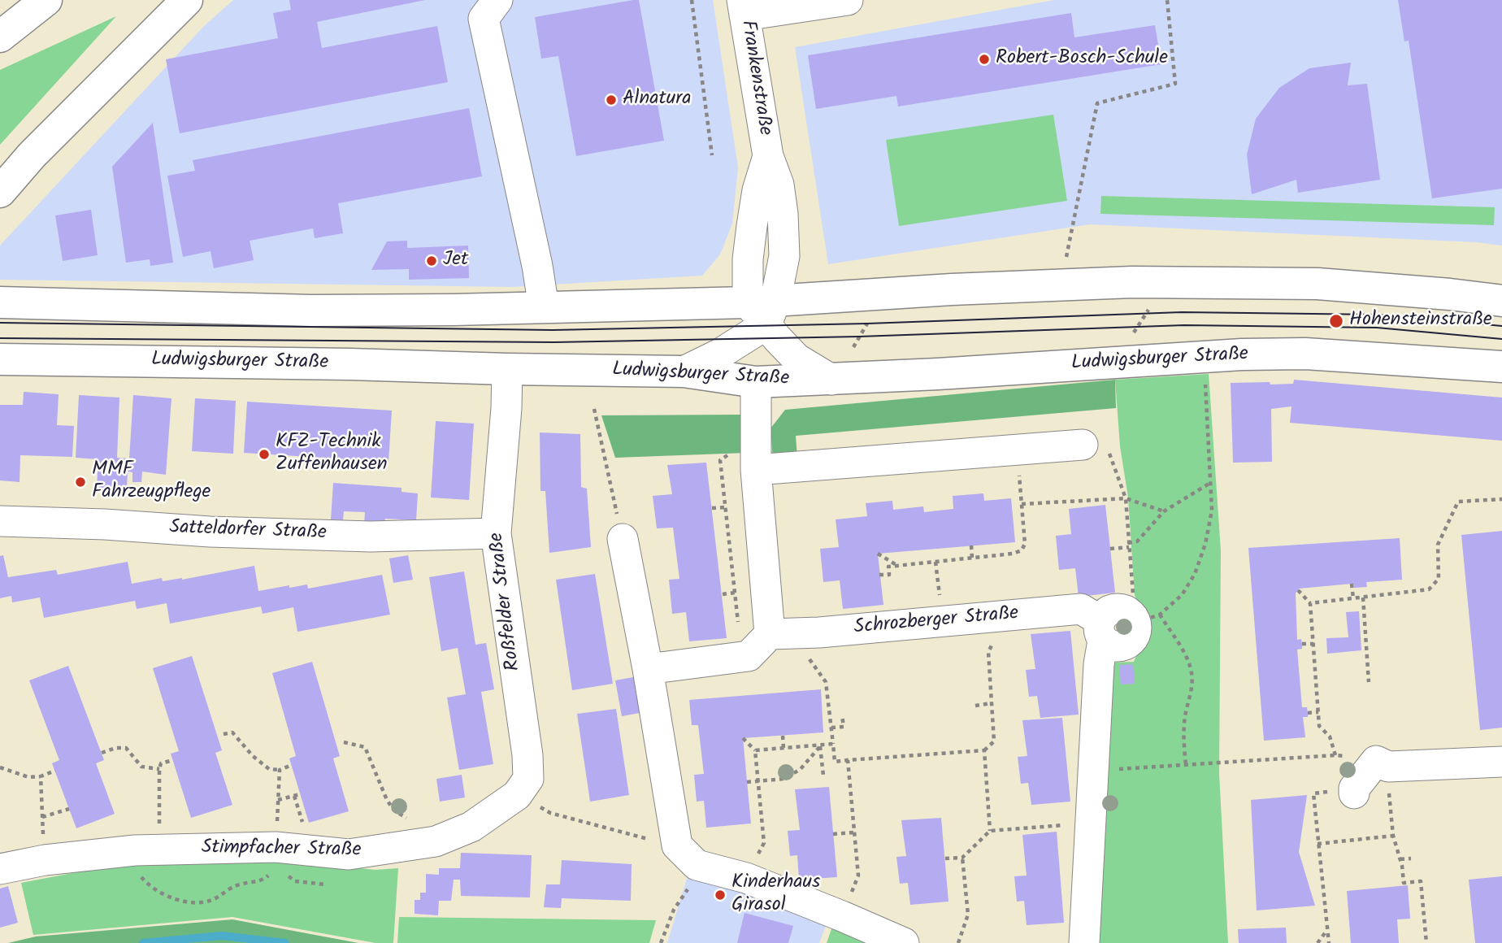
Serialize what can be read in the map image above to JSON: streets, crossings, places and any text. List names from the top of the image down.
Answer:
{
  "streets": {
    "main road": ["Ludwigsburger Straße"],
    "street": [
      "Frankenstraße",
      "Satteldorfer Straße",
      "Roßfelder Straße",
      "Schrozberger Straße",
      "Stimpfacher Straße"
    ]
  },
  "crossings": [
    ["Ludwigsburger Straße", "Roßfelder Straße"],
    ["Satteldorfer Straße", "Roßfelder Straße"],
    ["Roßfelder Straße", "Stimpfacher Straße"]
  ],
  "places": [
    "Robert-Bosch-Schule",
    "Alnatura",
    "Jet",
    "Hohensteinstraße",
    "KFZ-Technik Zuffenhausen",
    "MMF Fahrzeugpflege",
    "Kinderhaus Girasol"
  ]
}
